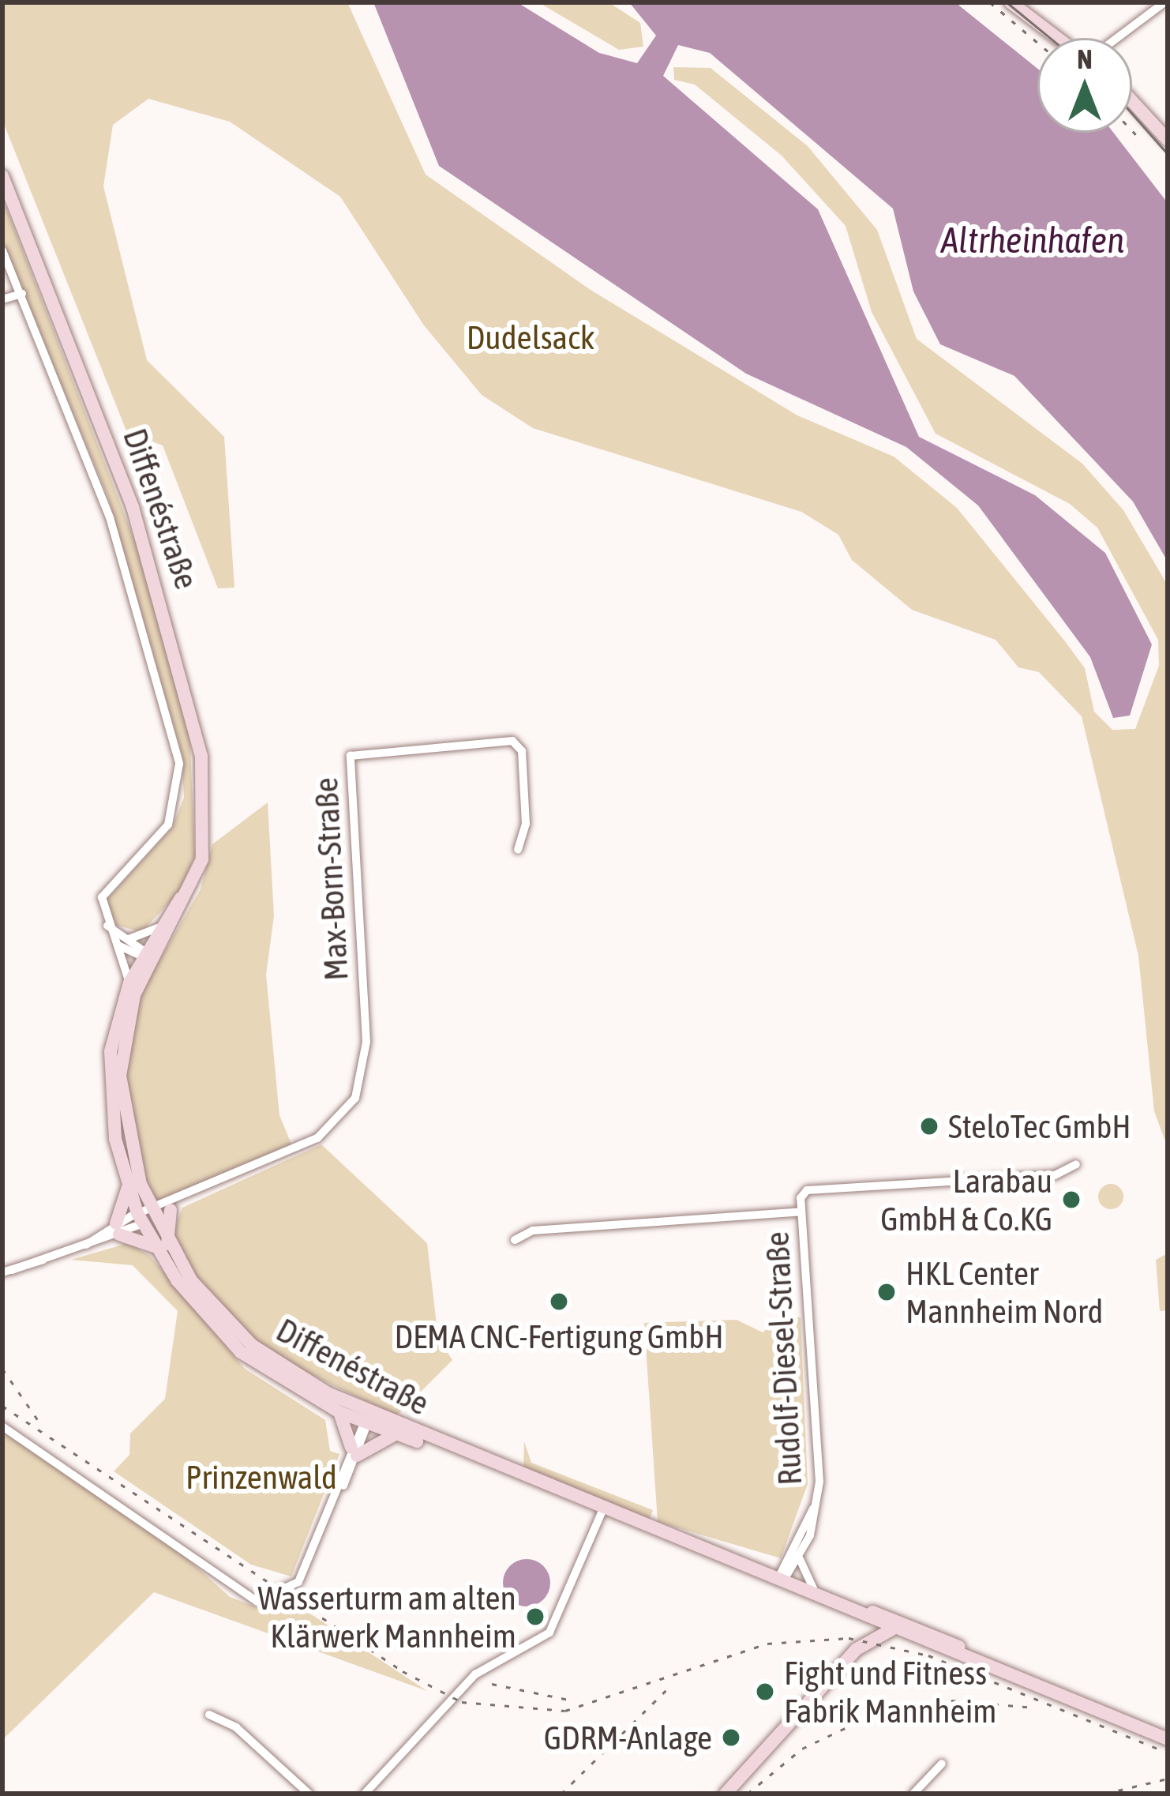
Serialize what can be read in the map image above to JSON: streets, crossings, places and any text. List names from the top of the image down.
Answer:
{
  "streets": {
    "main road": ["Diffenéstraße"],
    "street": ["Max-Born-Straße", "Rudolf-Diesel-Straße"]
  },
  "crossings": [
    ["Diffenéstraße", "Max-Born-Straße"],
    ["Diffenéstraße", "Rudolf-Diesel-Straße"]
  ],
  "water": ["Altrheinhafen"],
  "parks": ["Dudelsack", "Prinzenwald"],
  "places": [
    "SteloTec GmbH",
    "Larabau GmbH & Co.KG",
    "HKL Center Mannheim Nord",
    "DEMA CNC-Fertigung GmbH",
    "Wasserturm am alten Klärwerk Mannheim",
    "Fight und Fitness Fabrik Mannheim",
    "GDRM-Anlage"
  ],
  "north": "top"
}
